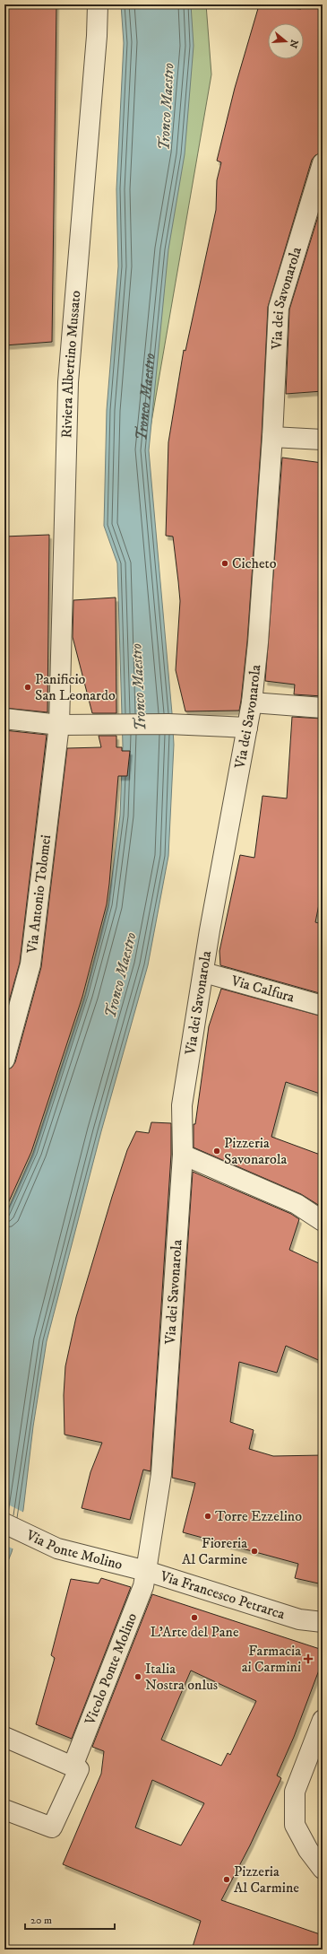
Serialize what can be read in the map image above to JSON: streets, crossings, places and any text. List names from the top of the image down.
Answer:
{
  "streets": {
    "street": [
      "Via dei Savonarola",
      "Riviera Albertino Mussato",
      "Via Antonio Tolomei",
      "Via Calfura",
      "Via Ponte Molino",
      "Via Francesco Petrarca",
      "Vicolo Ponte Molino"
    ]
  },
  "crossings": [
    ["Via dei Savonarola", "Via Calfura"],
    ["Via dei Savonarola", "Via Ponte Molino"],
    ["Via dei Savonarola", "Via Francesco Petrarca"],
    ["Via dei Savonarola", "Vicolo Ponte Molino"],
    ["Riviera Albertino Mussato", "Via Antonio Tolomei"],
    ["Via Ponte Molino", "Via Francesco Petrarca"],
    ["Via Ponte Molino", "Vicolo Ponte Molino"],
    ["Via Francesco Petrarca", "Vicolo Ponte Molino"]
  ],
  "water": ["Tronco Maestro"],
  "places": {
    "other": [
      "Cicheto",
      "Panificio San Leonardo",
      "Pizzeria Savonarola",
      "Torre Ezzelino",
      "Fioreria Al Carmine",
      "L'Arte del Pane",
      "Italia Nostra onlus",
      "Pizzeria Al Carmine"
    ],
    "health": ["Farmacia ai Carmini"]
  },
  "scale_bar": "20 m",
  "north": "right"
}
